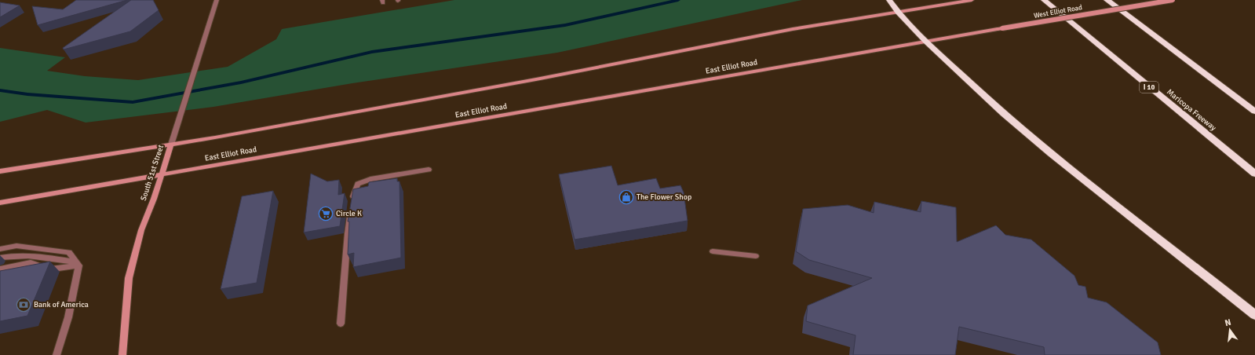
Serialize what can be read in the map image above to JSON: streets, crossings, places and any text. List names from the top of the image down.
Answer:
{
  "streets": {
    "highway": ["I 10", "Maricopa Freeway"],
    "main road": ["West Elliot Road", "East Elliot Road", "South 51st Street"]
  },
  "crossings": [
    ["West Elliot Road", "East Elliot Road"],
    ["East Elliot Road", "South 51st Street"]
  ],
  "places": {
    "shop": ["The Flower Shop"],
    "supermarket": ["Circle K"],
    "bank": ["Bank of America"]
  },
  "north": "top"
}
